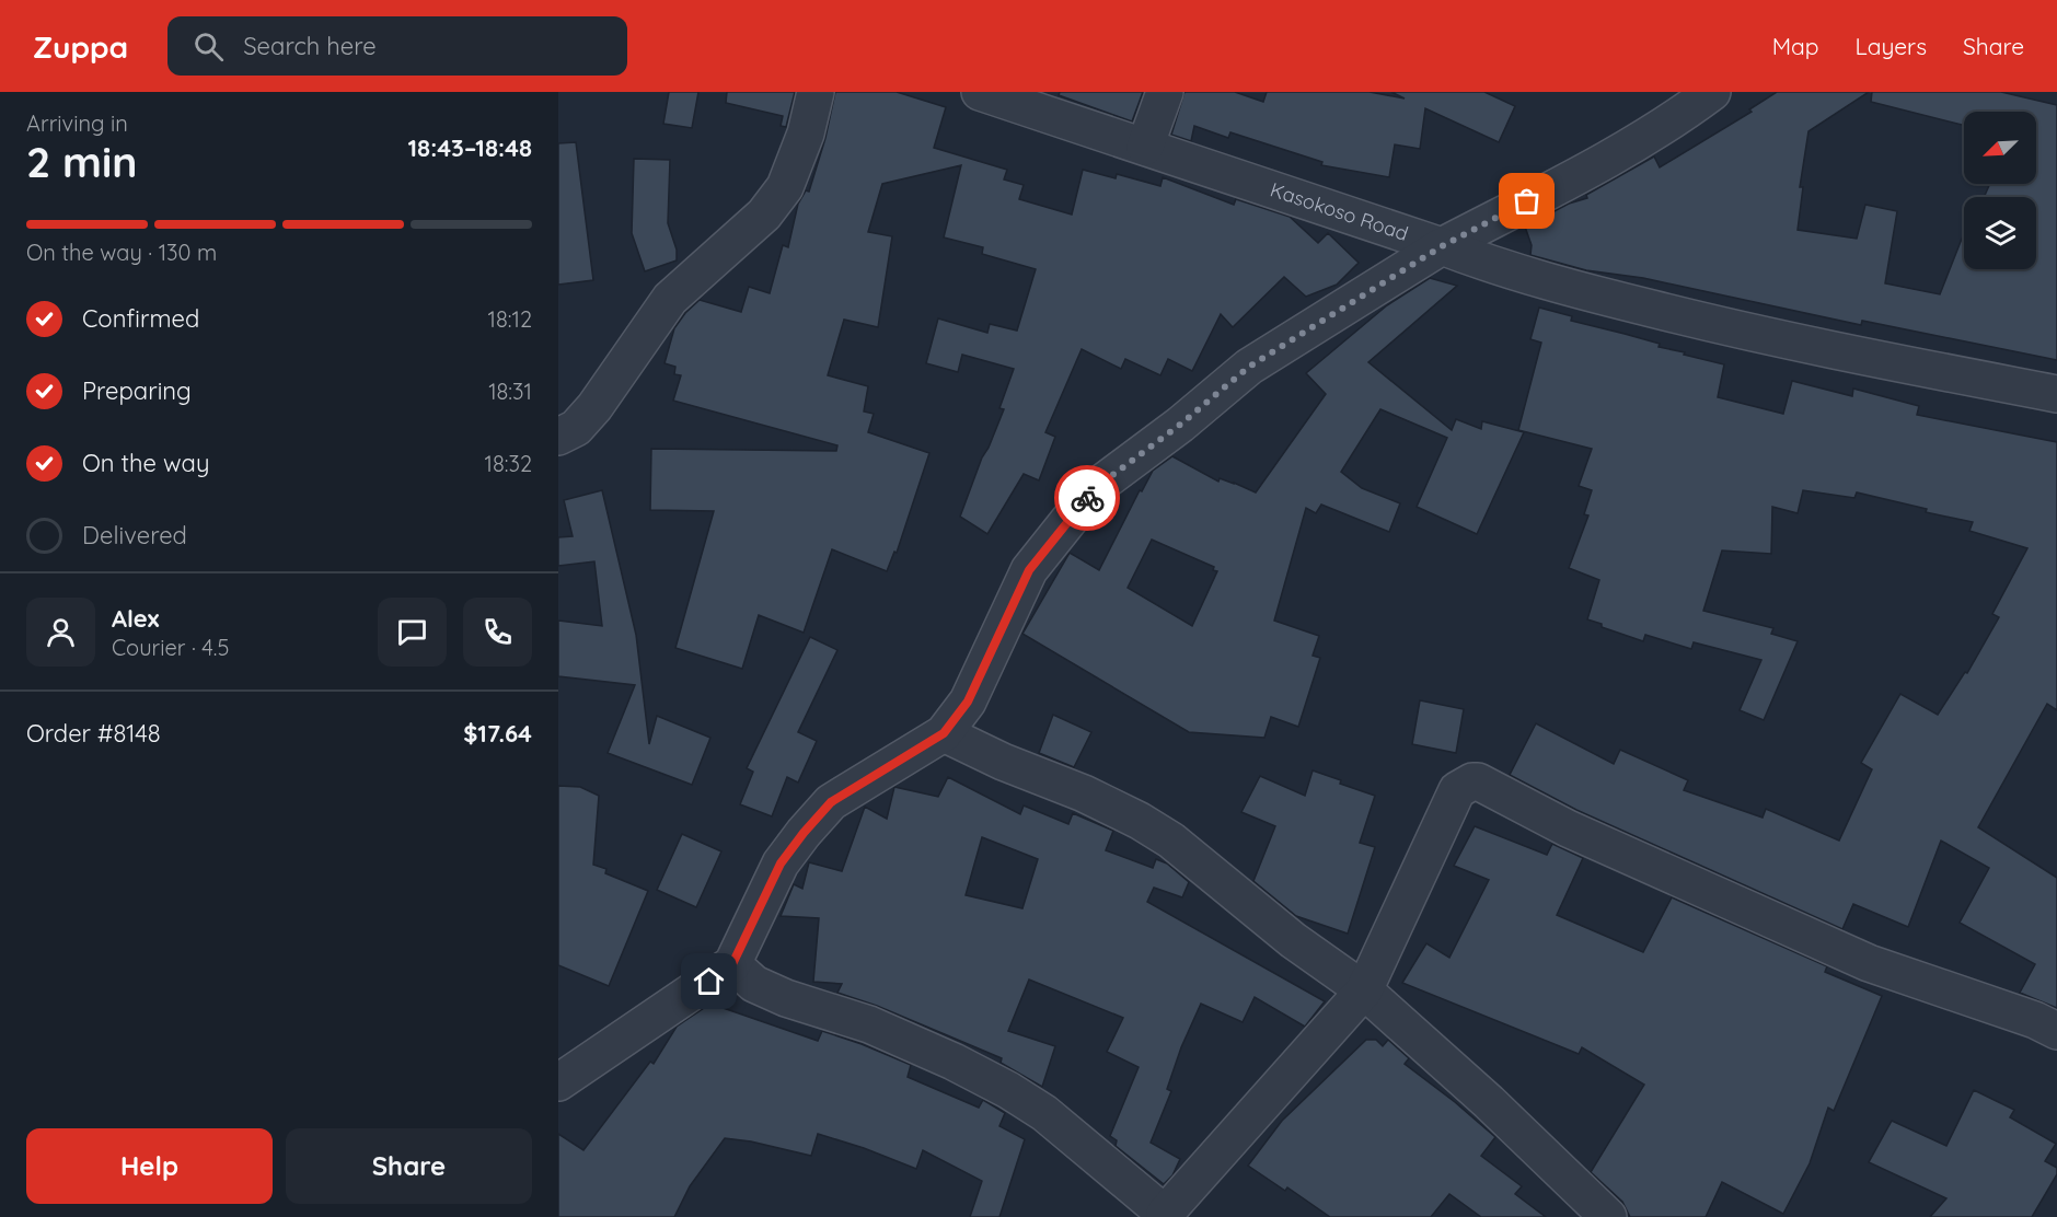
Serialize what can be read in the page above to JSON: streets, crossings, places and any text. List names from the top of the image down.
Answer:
{
  "streets": {
    "street": ["Kasokoso Road"]
  },
  "north": "bottom left",
  "page": {
    "header": "Zuppa",
    "search": "Search here",
    "nav": ["Map", "Layers", "Share"],
    "heading": ["2 min", "Arriving in", "18:43–18:48"],
    "panel": [
      "Alex",
      "Courier · 4.5",
      "Order #8148",
      "$17.64"
    ],
    "bar": "On the way · 130 m",
    "list": [
      ["Confirmed", "18:12"],
      ["Preparing", "18:31"],
      ["On the way", "18:32"],
      "Delivered"
    ],
    "buttons": ["Help", "Share"]
  }
}
